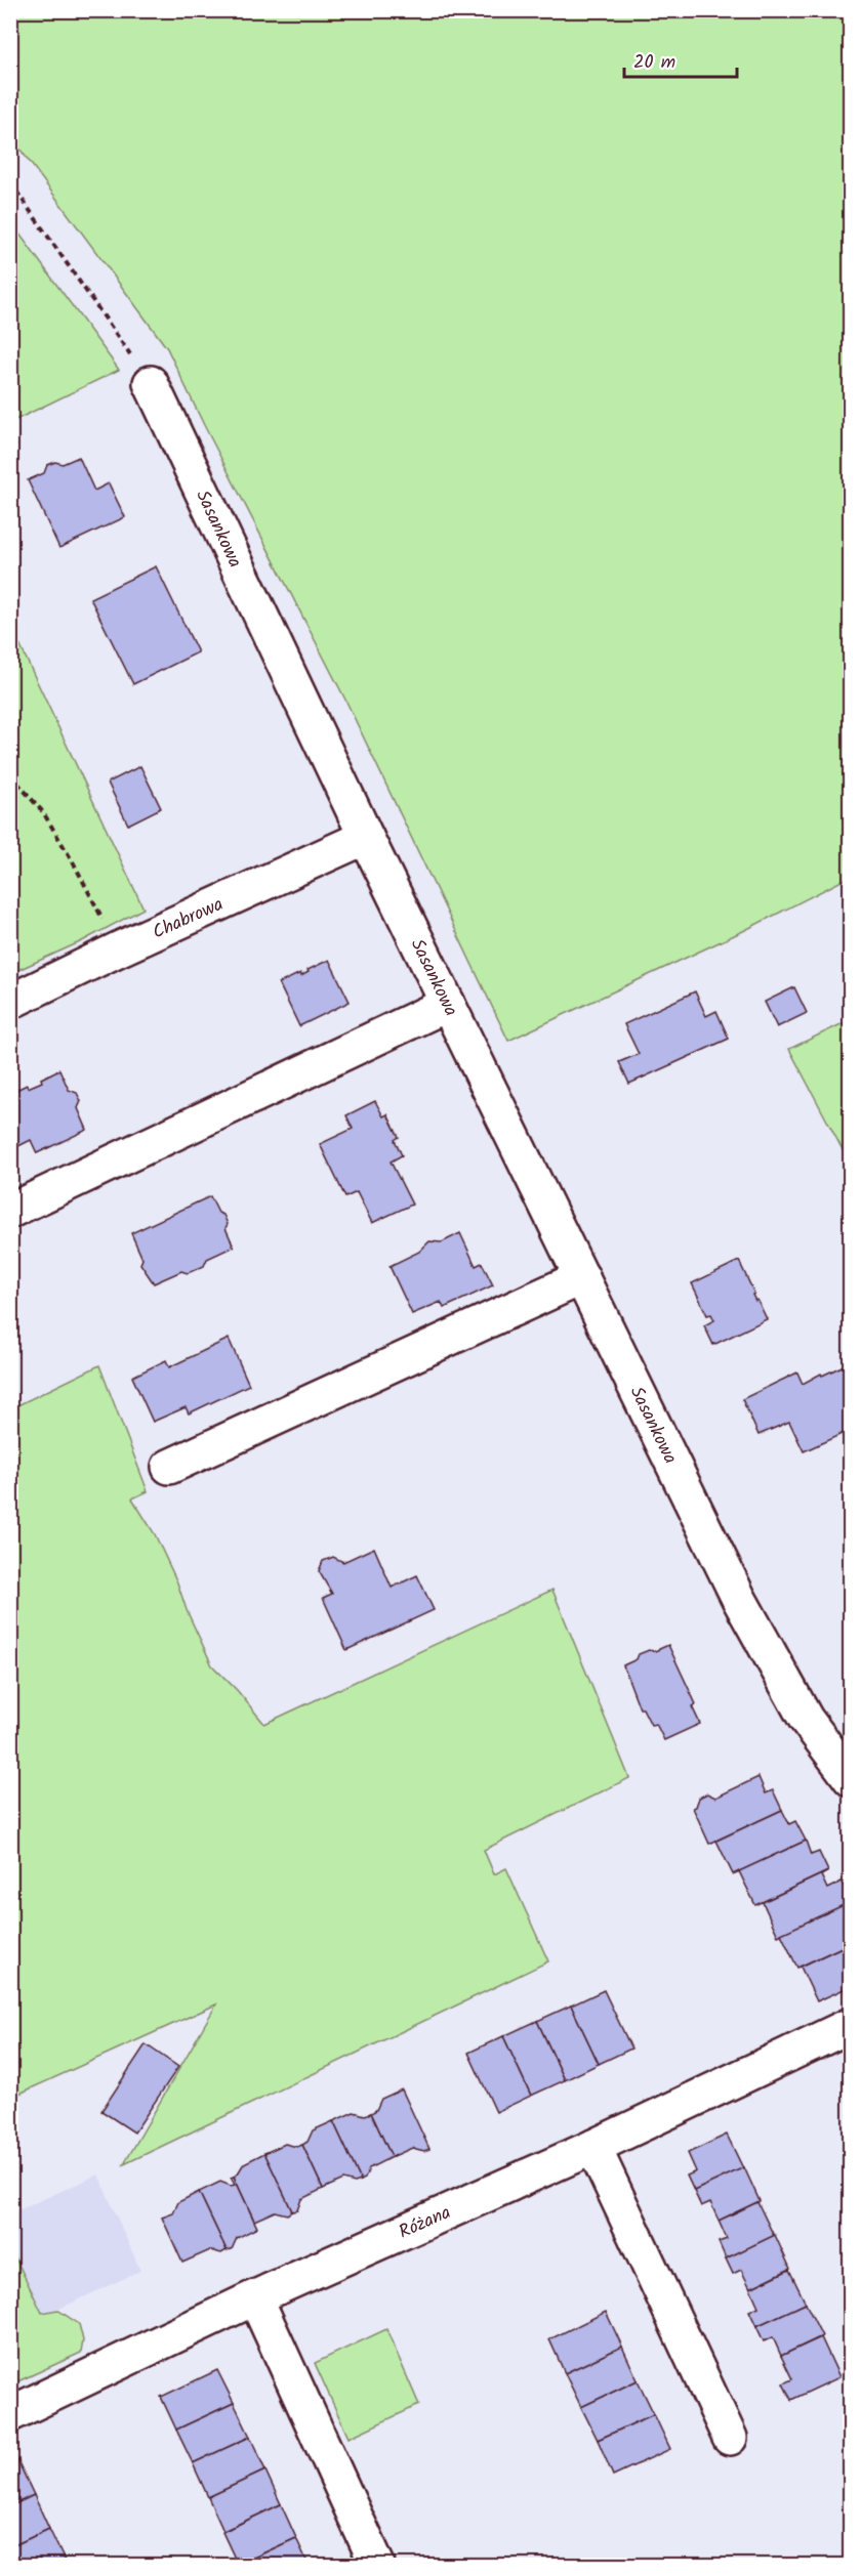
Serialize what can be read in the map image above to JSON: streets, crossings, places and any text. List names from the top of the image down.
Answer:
{
  "streets": {
    "street": ["Sasankowa", "Chabrowa", "Różana"]
  },
  "crossings": [
    ["Sasankowa", "Chabrowa"]
  ],
  "scale_bar": "20 m"
}
